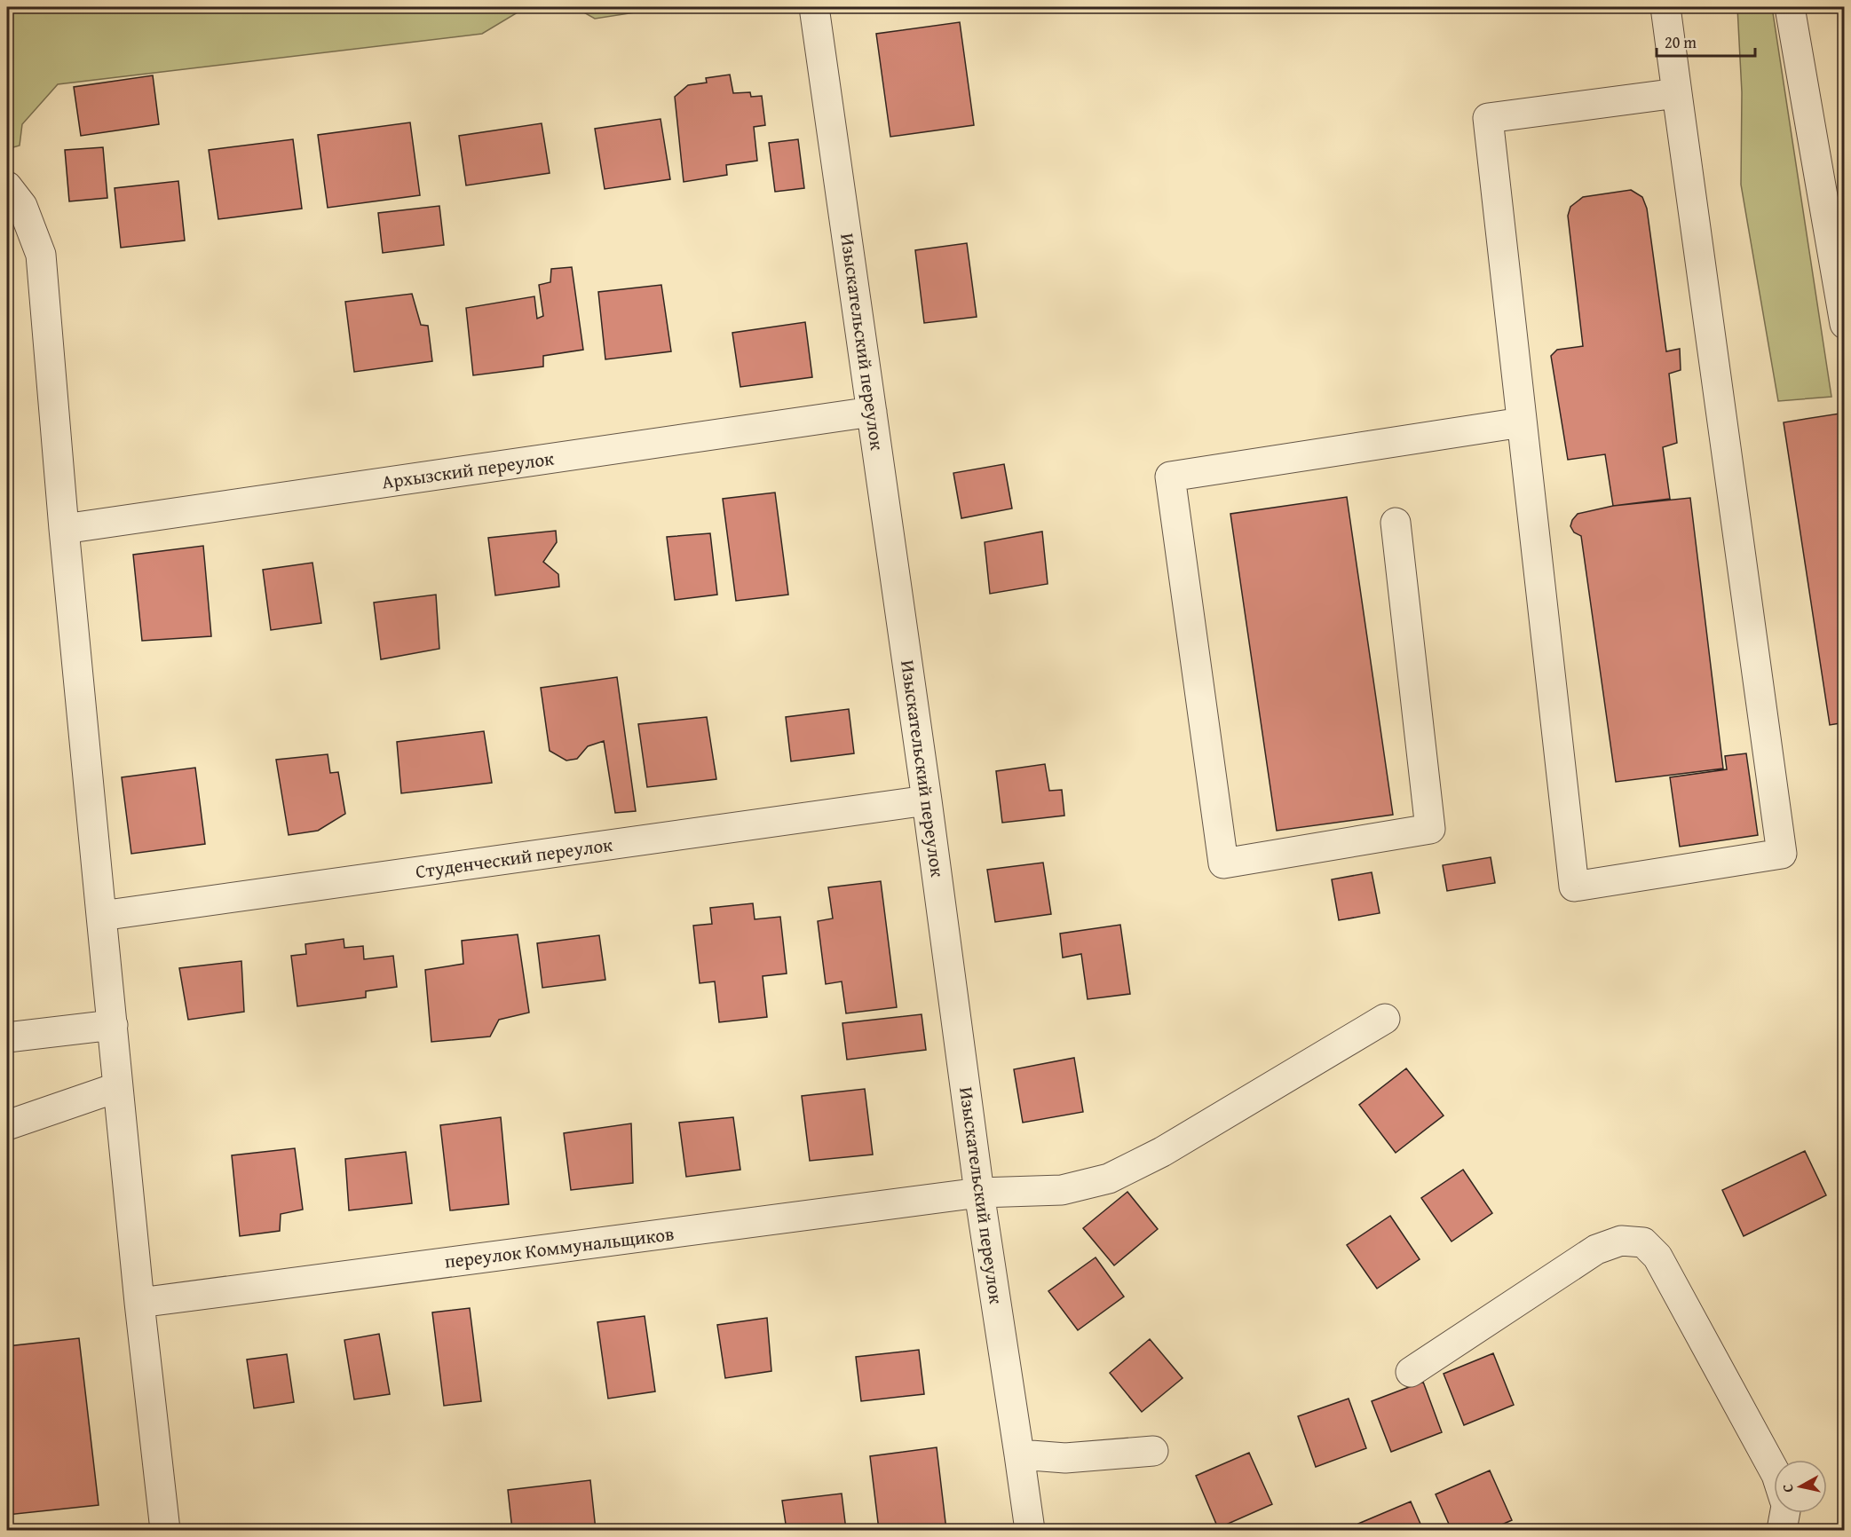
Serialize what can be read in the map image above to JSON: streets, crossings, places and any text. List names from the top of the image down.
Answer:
{
  "streets": {
    "street": [
      "Изыскательский переулок",
      "Архызский переулок",
      "Студенческий переулок",
      "переулок Коммунальщиков"
    ]
  },
  "crossings": [
    ["Изыскательский переулок", "Архызский переулок"],
    ["Изыскательский переулок", "Студенческий переулок"],
    ["Изыскательский переулок", "переулок Коммунальщиков"]
  ],
  "scale_bar": "20 m",
  "north": "left"
}
